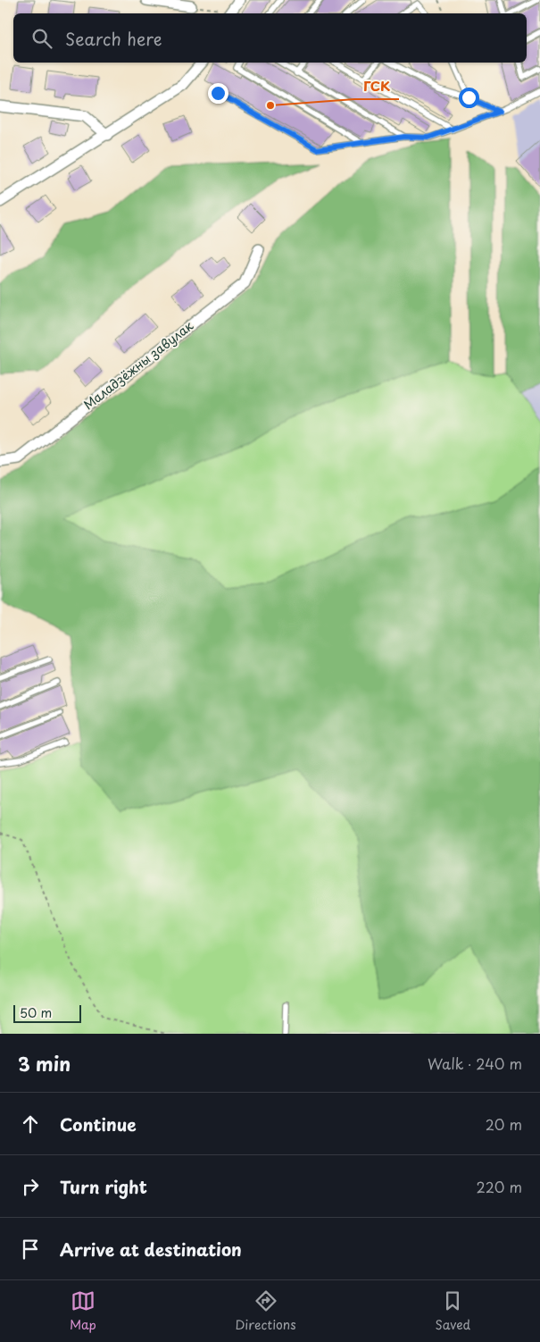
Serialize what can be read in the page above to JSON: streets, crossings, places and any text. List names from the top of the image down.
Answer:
{
  "streets": {
    "street": ["Маладзёжны завулак"]
  },
  "places": ["ГСК"],
  "scale_bar": "50 m",
  "page": {
    "search": "Search here",
    "scale": "50 m",
    "heading": ["3 min", "Walk · 240 m"],
    "list": [
      ["Continue", "20 m"],
      ["Turn right", "220 m"],
      "Arrive at destination"
    ],
    "nav": ["Map", "Directions", "Saved"]
  }
}
